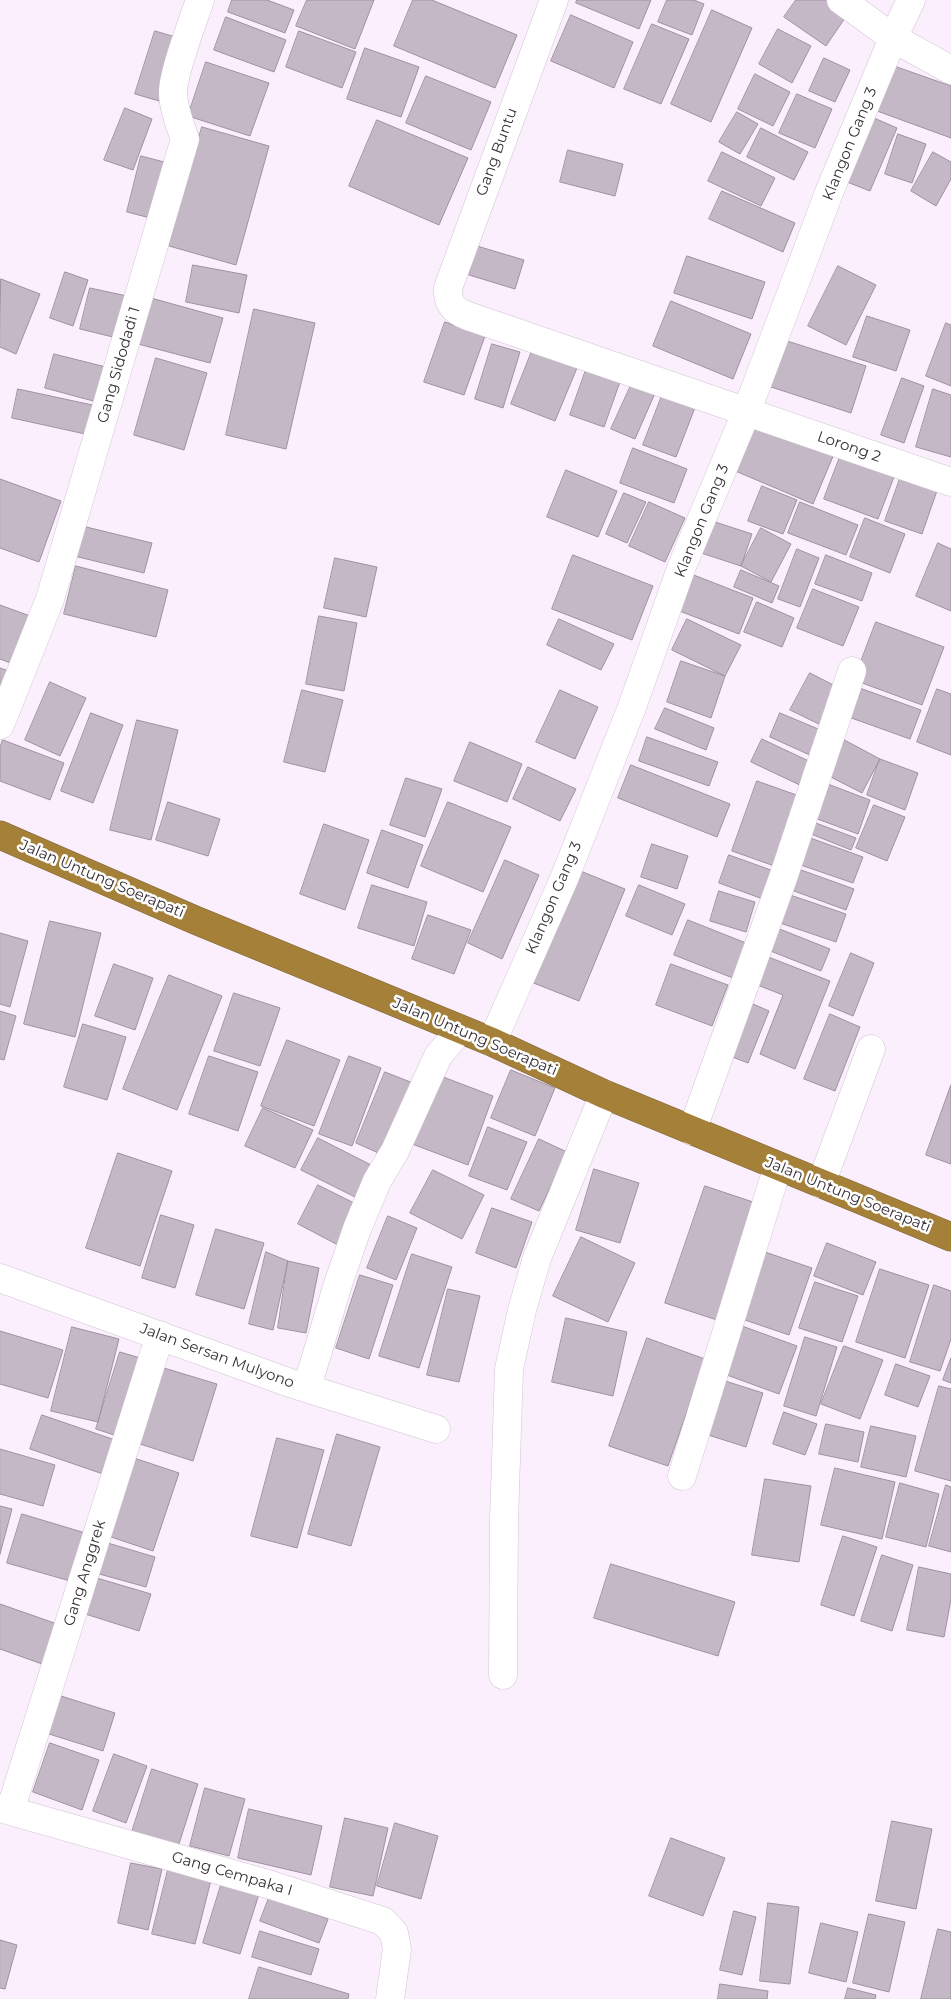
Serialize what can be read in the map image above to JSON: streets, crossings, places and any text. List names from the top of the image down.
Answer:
{
  "streets": {
    "highway": ["Jalan Untung Soerapati"],
    "street": [
      "Klangon Gang 3",
      "Gang Buntu",
      "Gang Sidodadi 1",
      "Lorong 2",
      "Jalan Sersan Mulyono",
      "Gang Anggrek",
      "Gang Cempaka I"
    ]
  },
  "crossings": [
    ["Klangon Gang 3", "Lorong 2"],
    ["Klangon Gang 3", "Jalan Untung Soerapati"],
    ["Gang Buntu", "Lorong 2"],
    ["Jalan Sersan Mulyono", "Gang Anggrek"],
    ["Gang Anggrek", "Gang Cempaka I"]
  ]
}
